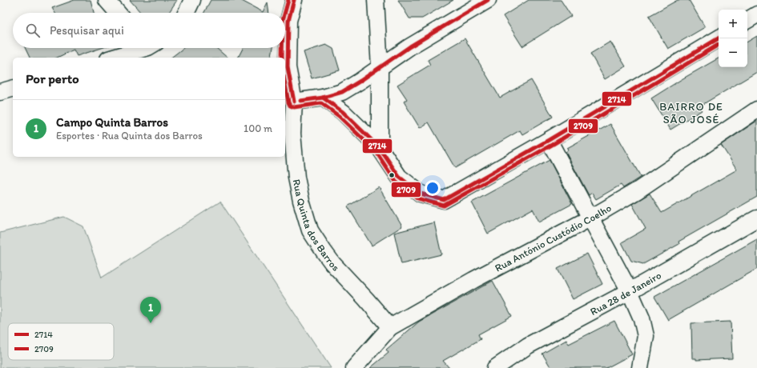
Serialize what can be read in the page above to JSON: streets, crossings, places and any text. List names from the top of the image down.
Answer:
{
  "streets": {
    "street": ["Rua Quinta dos Barros", "Rua António Custódio Coelho", "Rua 28 de Janeiro"]
  },
  "crossings": [
    ["Rua Quinta dos Barros", "Rua António Custódio Coelho"]
  ],
  "districts": ["BAIRRO DE SÃO JOSÉ"],
  "lines": ["transit line 2714", "transit line 2709"],
  "legend": ["2714", "2709"],
  "page": {
    "map_buttons": ["+", "−"],
    "search": "Pesquisar aqui",
    "heading": "Por perto",
    "list": [
      {
        "mark": "1",
        "name": "Campo Quinta Barros",
        "note": "Esportes · Rua Quinta dos Barros",
        "value": "100 m"
      }
    ],
    "pins": "1"
  }
}
